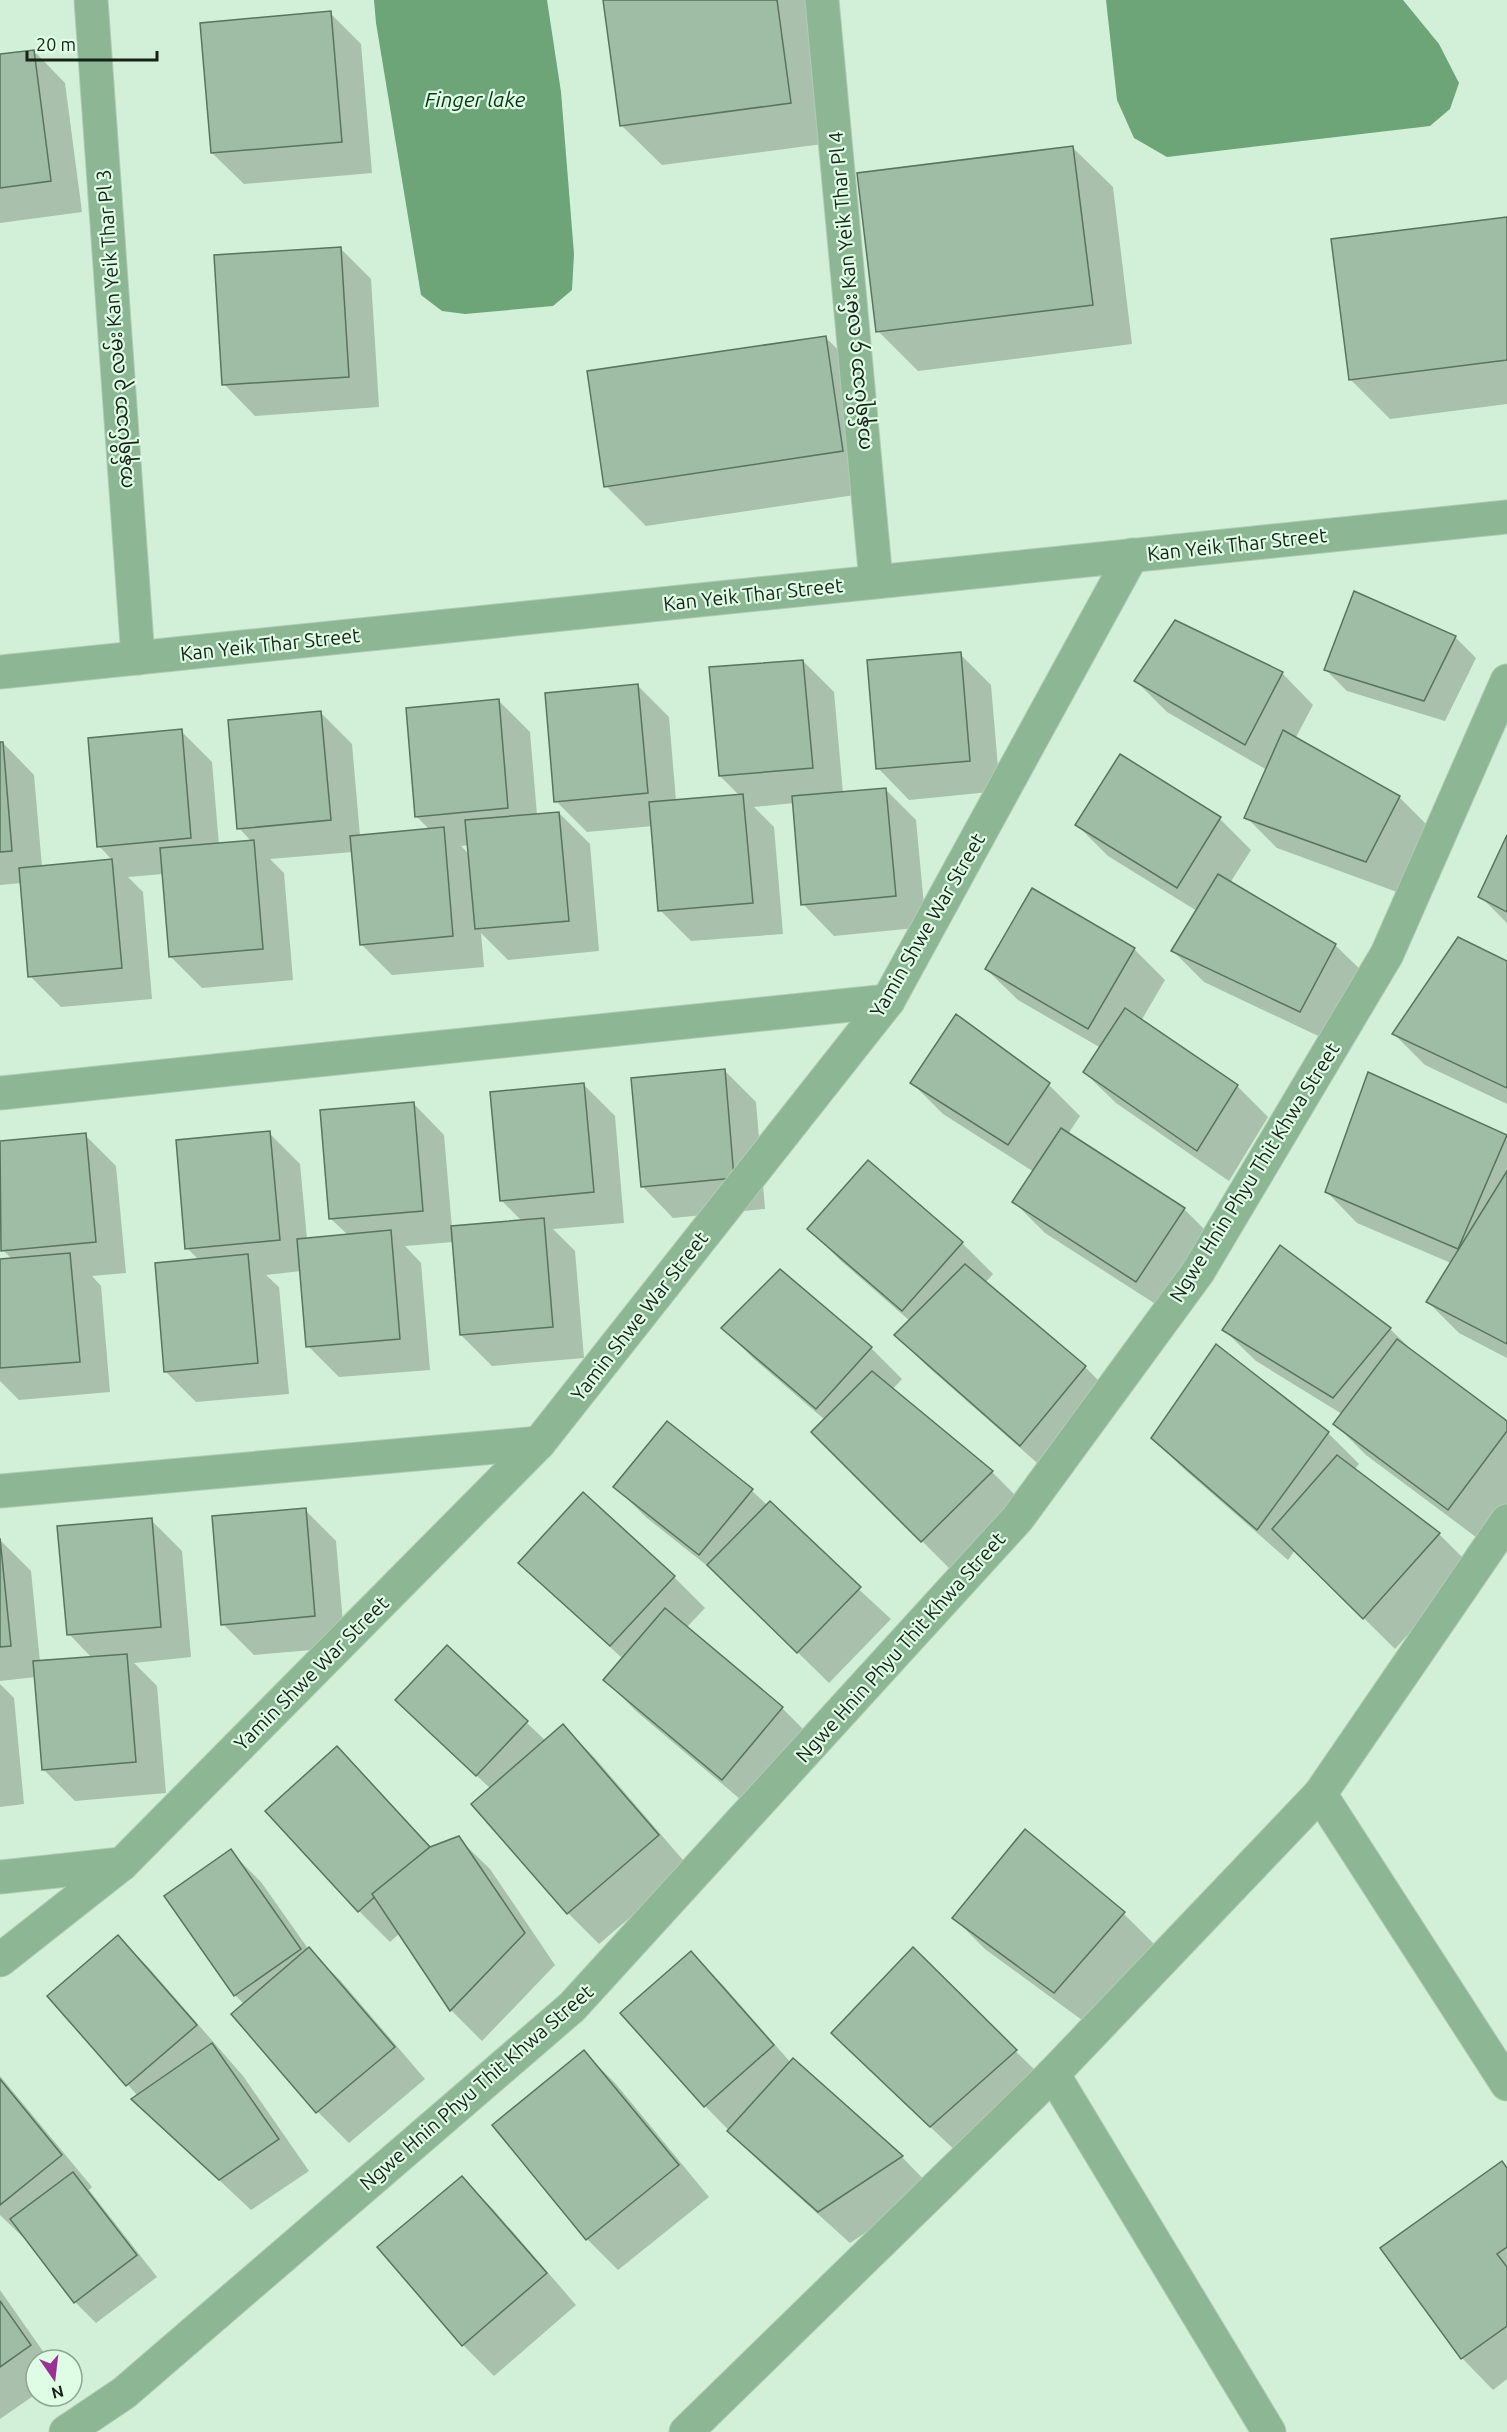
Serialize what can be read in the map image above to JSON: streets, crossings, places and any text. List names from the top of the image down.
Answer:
{
  "streets": {
    "street": [
      "ကန်ရိပ်သာ ၄ လမ်း Kan Yeik Thar Pl 4",
      "ကန်ရိပ်သာ ၃ လမ်း Kan Yeik Thar Pl 3",
      "Kan Yeik Thar Street",
      "Yamin Shwe War Street",
      "Ngwe Hnin Phyu Thit Khwa Street"
    ]
  },
  "crossings": [
    ["ကန်ရိပ်သာ ၄ လမ်း Kan Yeik Thar Pl 4", "Kan Yeik Thar Street"],
    ["ကန်ရိပ်သာ ၃ လမ်း Kan Yeik Thar Pl 3", "Kan Yeik Thar Street"],
    ["Kan Yeik Thar Street", "Yamin Shwe War Street"]
  ],
  "water": ["Finger lake"],
  "scale_bar": "20 m",
  "north": "bottom"
}
